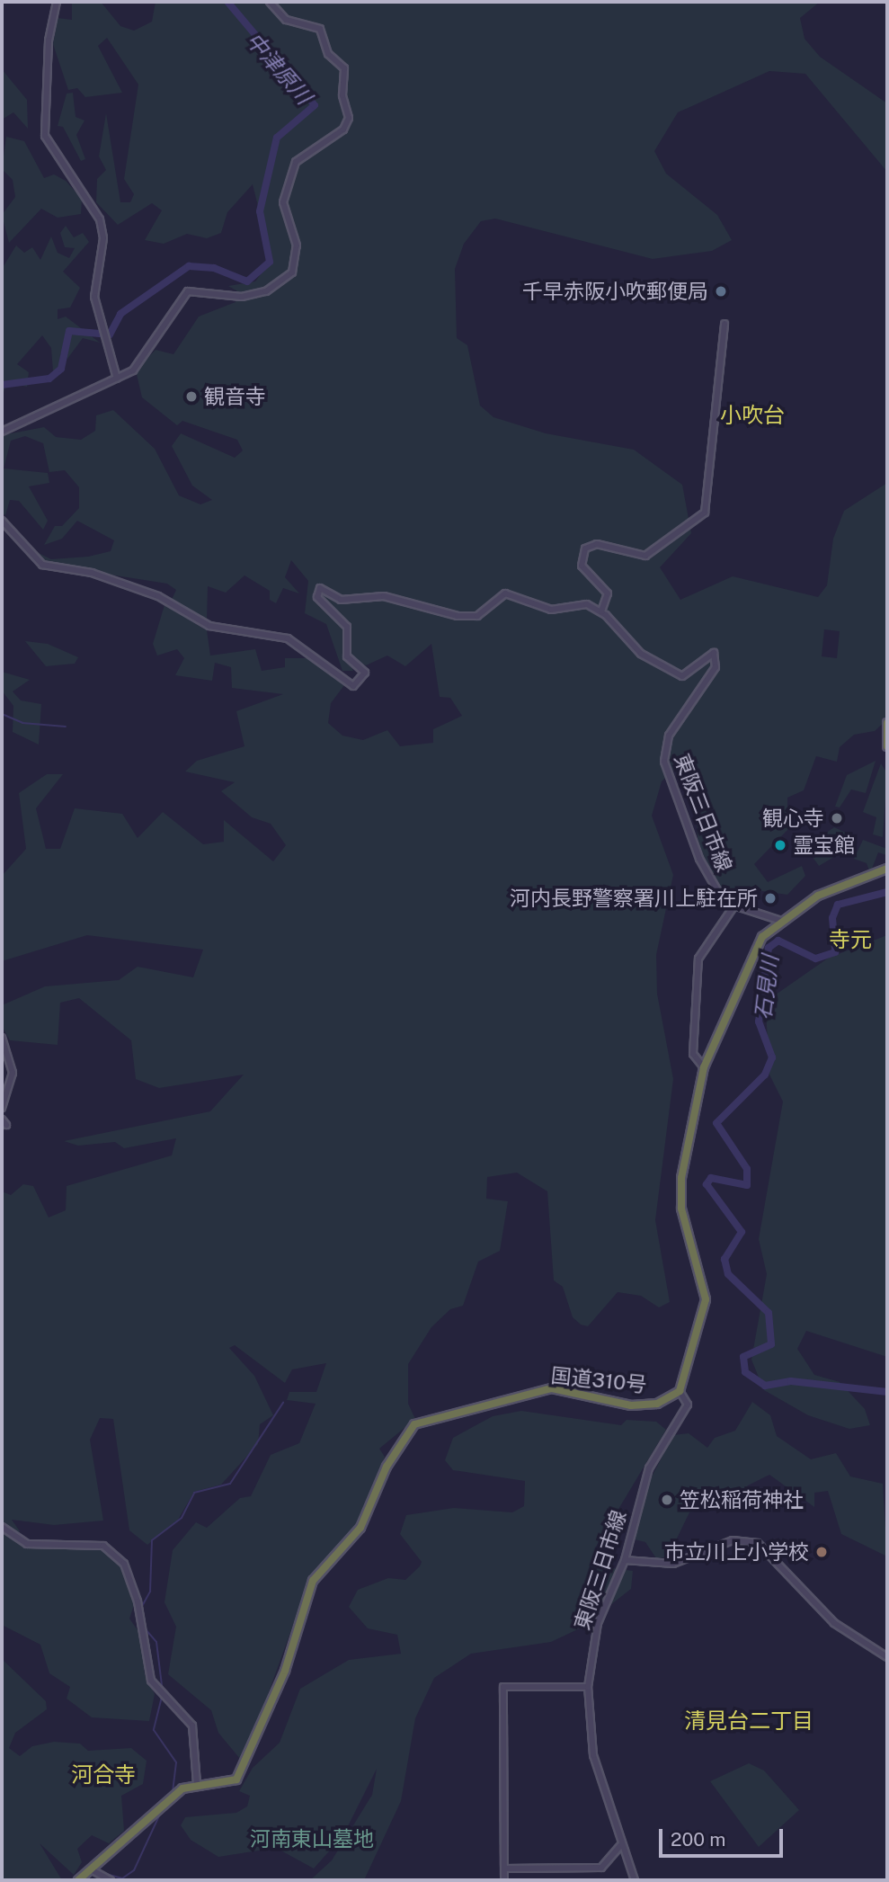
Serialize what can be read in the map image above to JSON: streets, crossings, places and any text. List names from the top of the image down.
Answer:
{
  "streets": {
    "highway": ["国道310号"],
    "main road": ["東阪三日市線"]
  },
  "crossings": [
    ["東阪三日市線", "国道310号"]
  ],
  "districts": [
    "小吹台",
    "寺元",
    "清見台二丁目",
    "河合寺"
  ],
  "water": ["中津原川", "石見川"],
  "parks": ["河南東山墓地"],
  "places": [
    "千早赤阪小吹郵便局",
    "観音寺",
    "観心寺",
    "霊宝館",
    "河内長野警察署川上駐在所",
    "笠松稲荷神社",
    "市立川上小学校"
  ],
  "scale_bar": "200 m"
}
